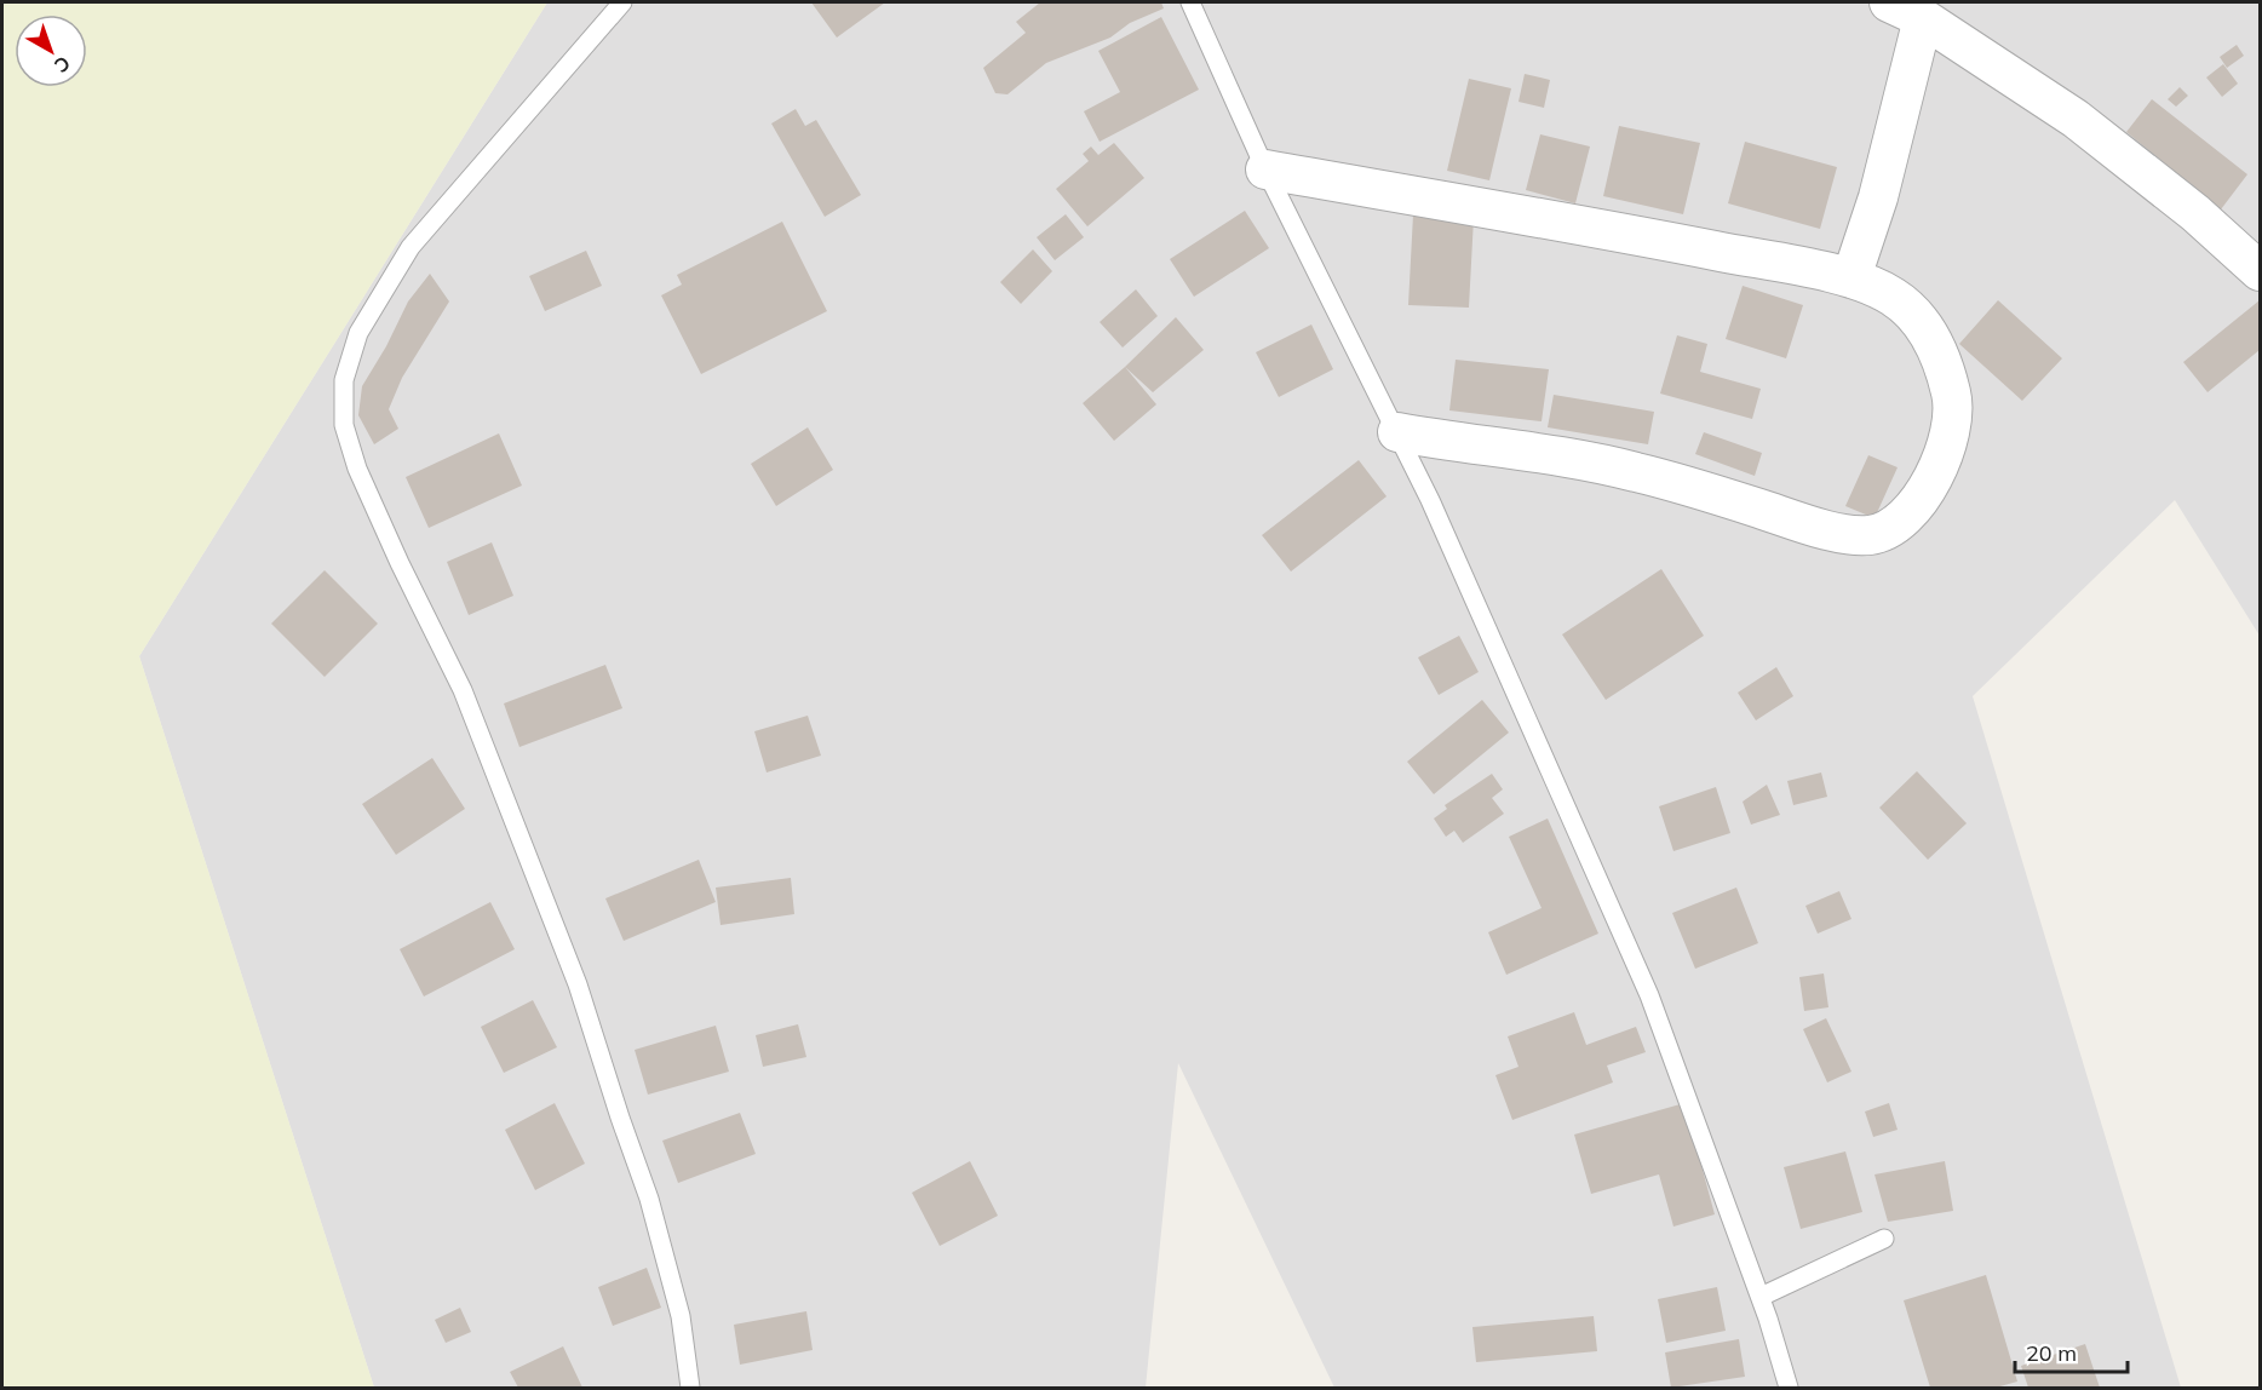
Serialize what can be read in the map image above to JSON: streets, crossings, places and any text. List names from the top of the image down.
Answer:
{
  "scale_bar": "20 m",
  "north": "bottom right"
}
